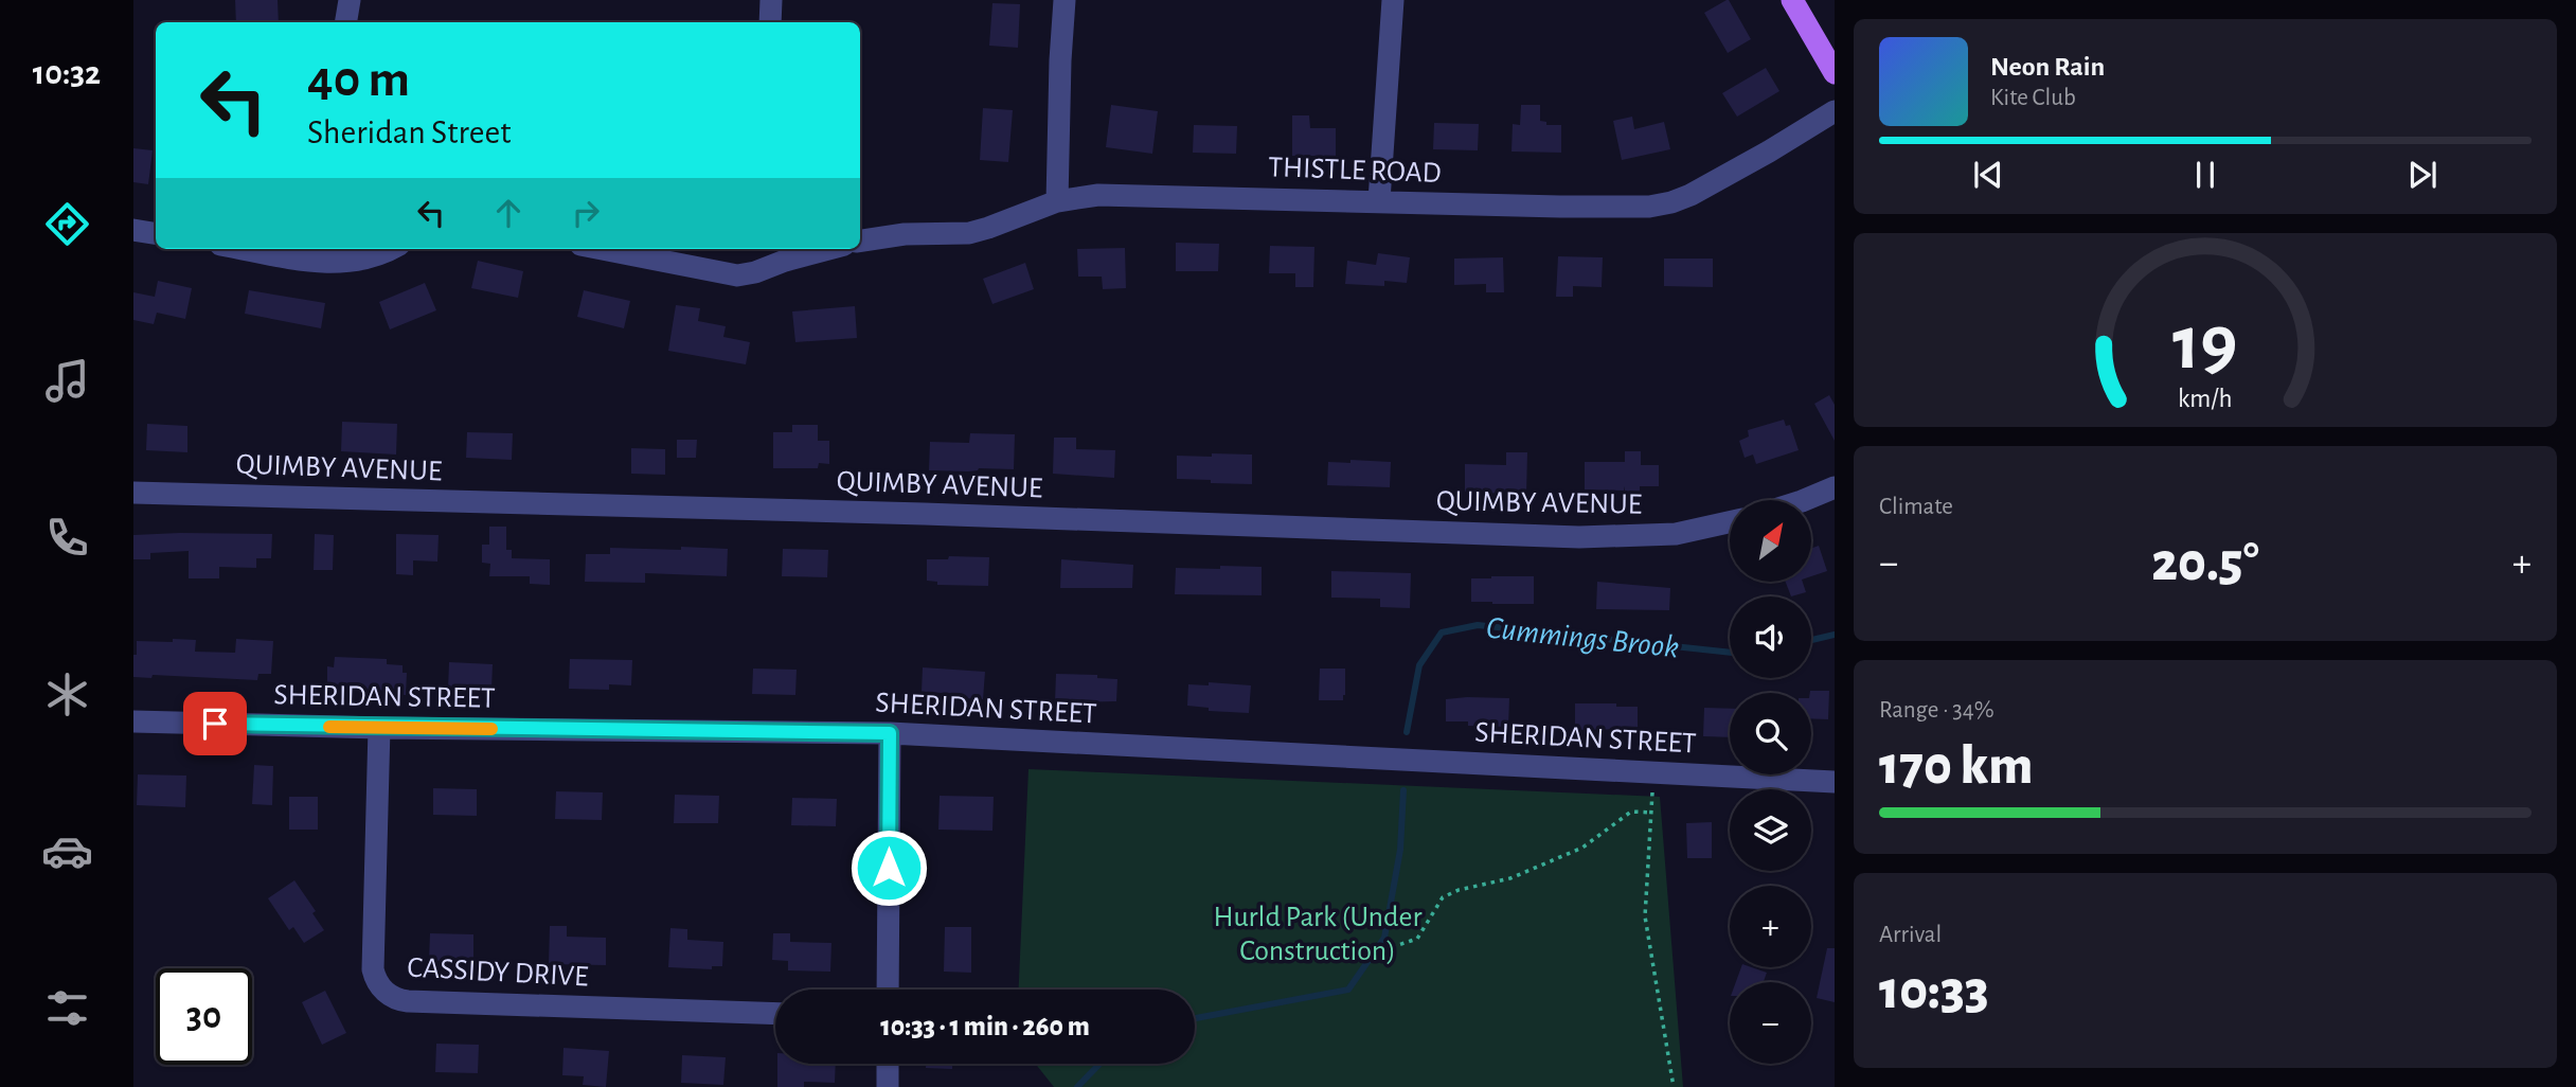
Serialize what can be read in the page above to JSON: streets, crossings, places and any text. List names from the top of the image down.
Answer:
{
  "streets": {
    "street": [
      "THISTLE ROAD",
      "QUIMBY AVENUE",
      "SHERIDAN STREET",
      "CASSIDY DRIVE"
    ]
  },
  "crossings": [
    ["SHERIDAN STREET", "CASSIDY DRIVE"]
  ],
  "water": ["Cummings Brook"],
  "parks": ["Hurld Park (Under Construction)"],
  "north": "top right",
  "page": {
    "tabs": "10:32",
    "turn": ["40 m", "Sheridan Street"],
    "song": ["Neon Rain", "Kite Club"],
    "tile": [
      "Climate",
      ["Range · 34%", "170 km"],
      ["Arrival", "10:33"]
    ],
    "map_buttons": ["+", "−"],
    "heat": ["−", "20.5°", "+"],
    "limit": "30",
    "trip": "10:33 · 1 min · 260 m",
    "gauge": ["19", "km/h"]
  }
}
